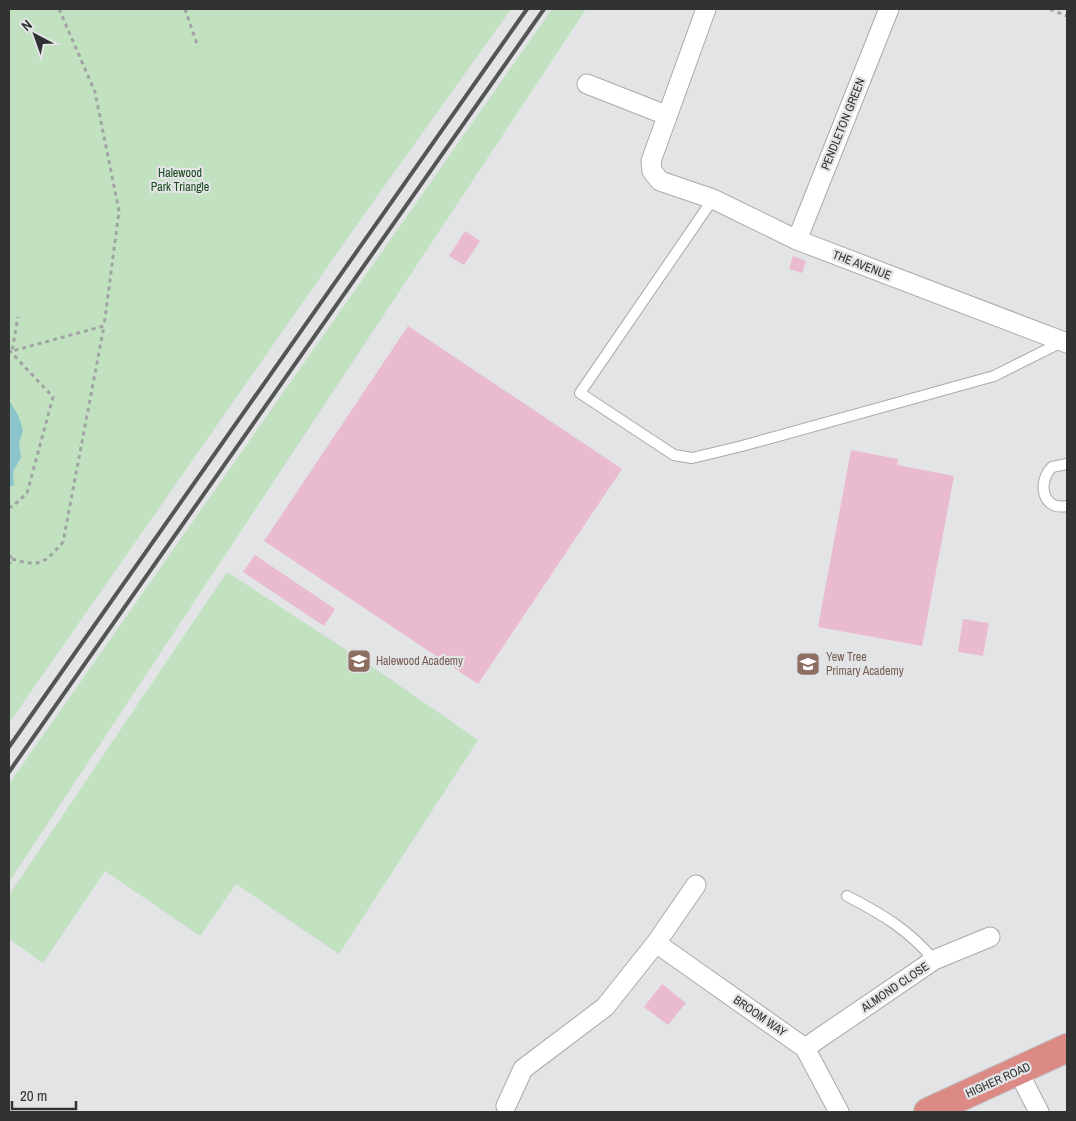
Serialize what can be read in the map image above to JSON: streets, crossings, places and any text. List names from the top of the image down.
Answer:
{
  "streets": {
    "highway": ["HIGHER ROAD"],
    "street": [
      "PENDLETON GREEN",
      "THE AVENUE",
      "ALMOND CLOSE",
      "BROOM WAY"
    ]
  },
  "crossings": [
    ["PENDLETON GREEN", "THE AVENUE"],
    ["ALMOND CLOSE", "BROOM WAY"]
  ],
  "parks": ["Halewood Park Triangle"],
  "places": {
    "school or university": ["Halewood Academy", "Yew Tree Primary Academy"]
  },
  "scale_bar": "20 m",
  "north": "top left"
}
